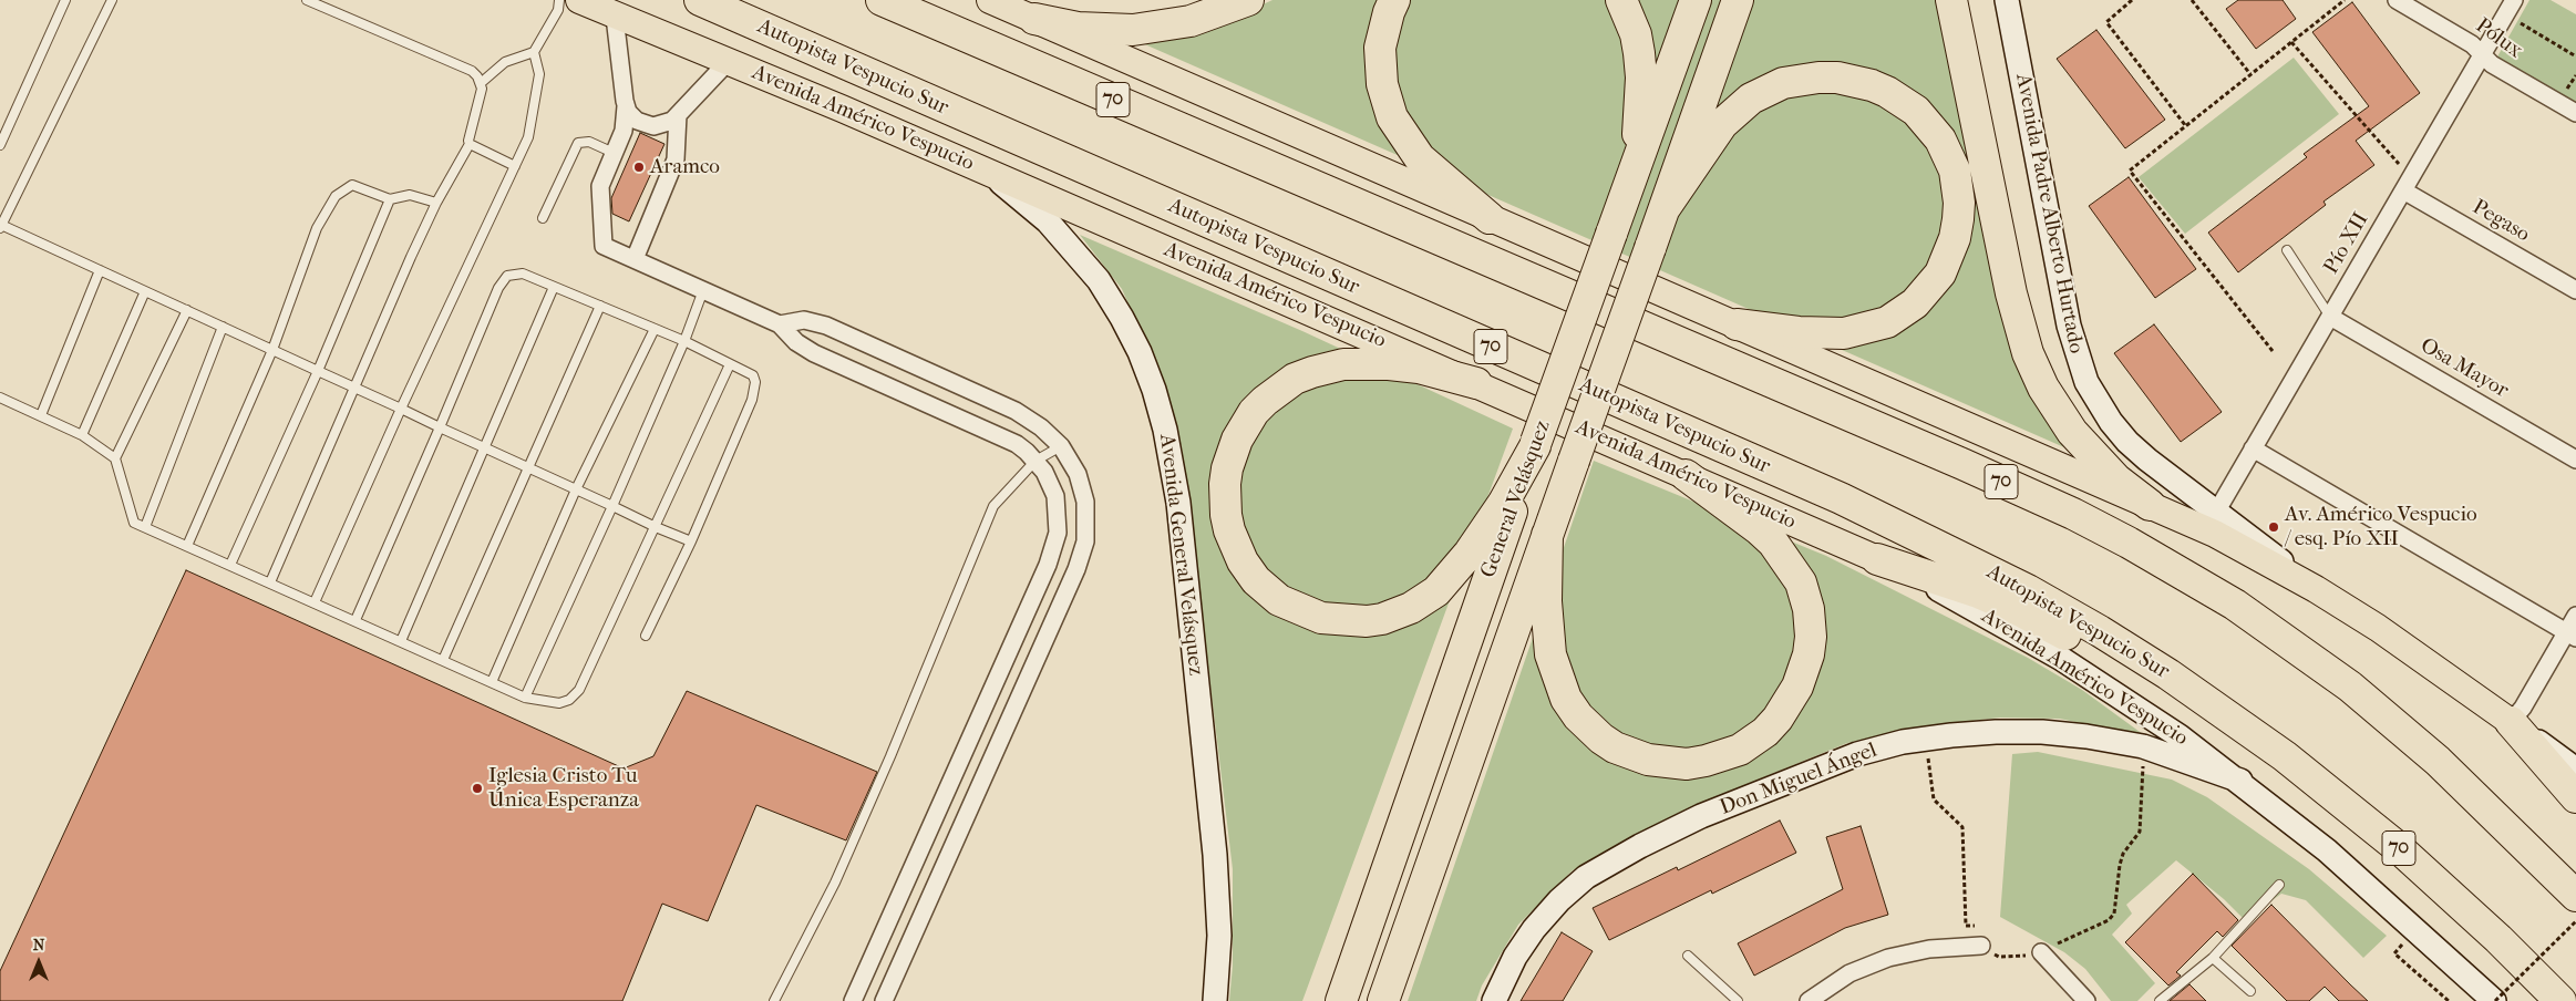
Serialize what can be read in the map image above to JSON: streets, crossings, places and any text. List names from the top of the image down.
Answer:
{
  "streets": {
    "highway": ["Autopista Vespucio Sur", "70", "General Velásquez"],
    "main road": [
      "Avenida Américo Vespucio",
      "Avenida Padre Alberto Hurtado",
      "Avenida General Velásquez",
      "Don Miguel Ángel"
    ],
    "street": [
      "Pólux",
      "Pegaso",
      "Pío XII",
      "Osa Mayor"
    ]
  },
  "crossings": [
    ["Pólux", "Pío XII"],
    ["Avenida Américo Vespucio", "Avenida General Velásquez"],
    ["Avenida Américo Vespucio", "Don Miguel Ángel"],
    ["Avenida Padre Alberto Hurtado", "Pío XII"],
    ["Pegaso", "Pío XII"],
    ["Pío XII", "Osa Mayor"]
  ],
  "places": ["Aramco", "Av. Américo Vespucio / esq. Pío XII", "Iglesia Cristo Tu Única Esperanza"],
  "north": "top"
}
